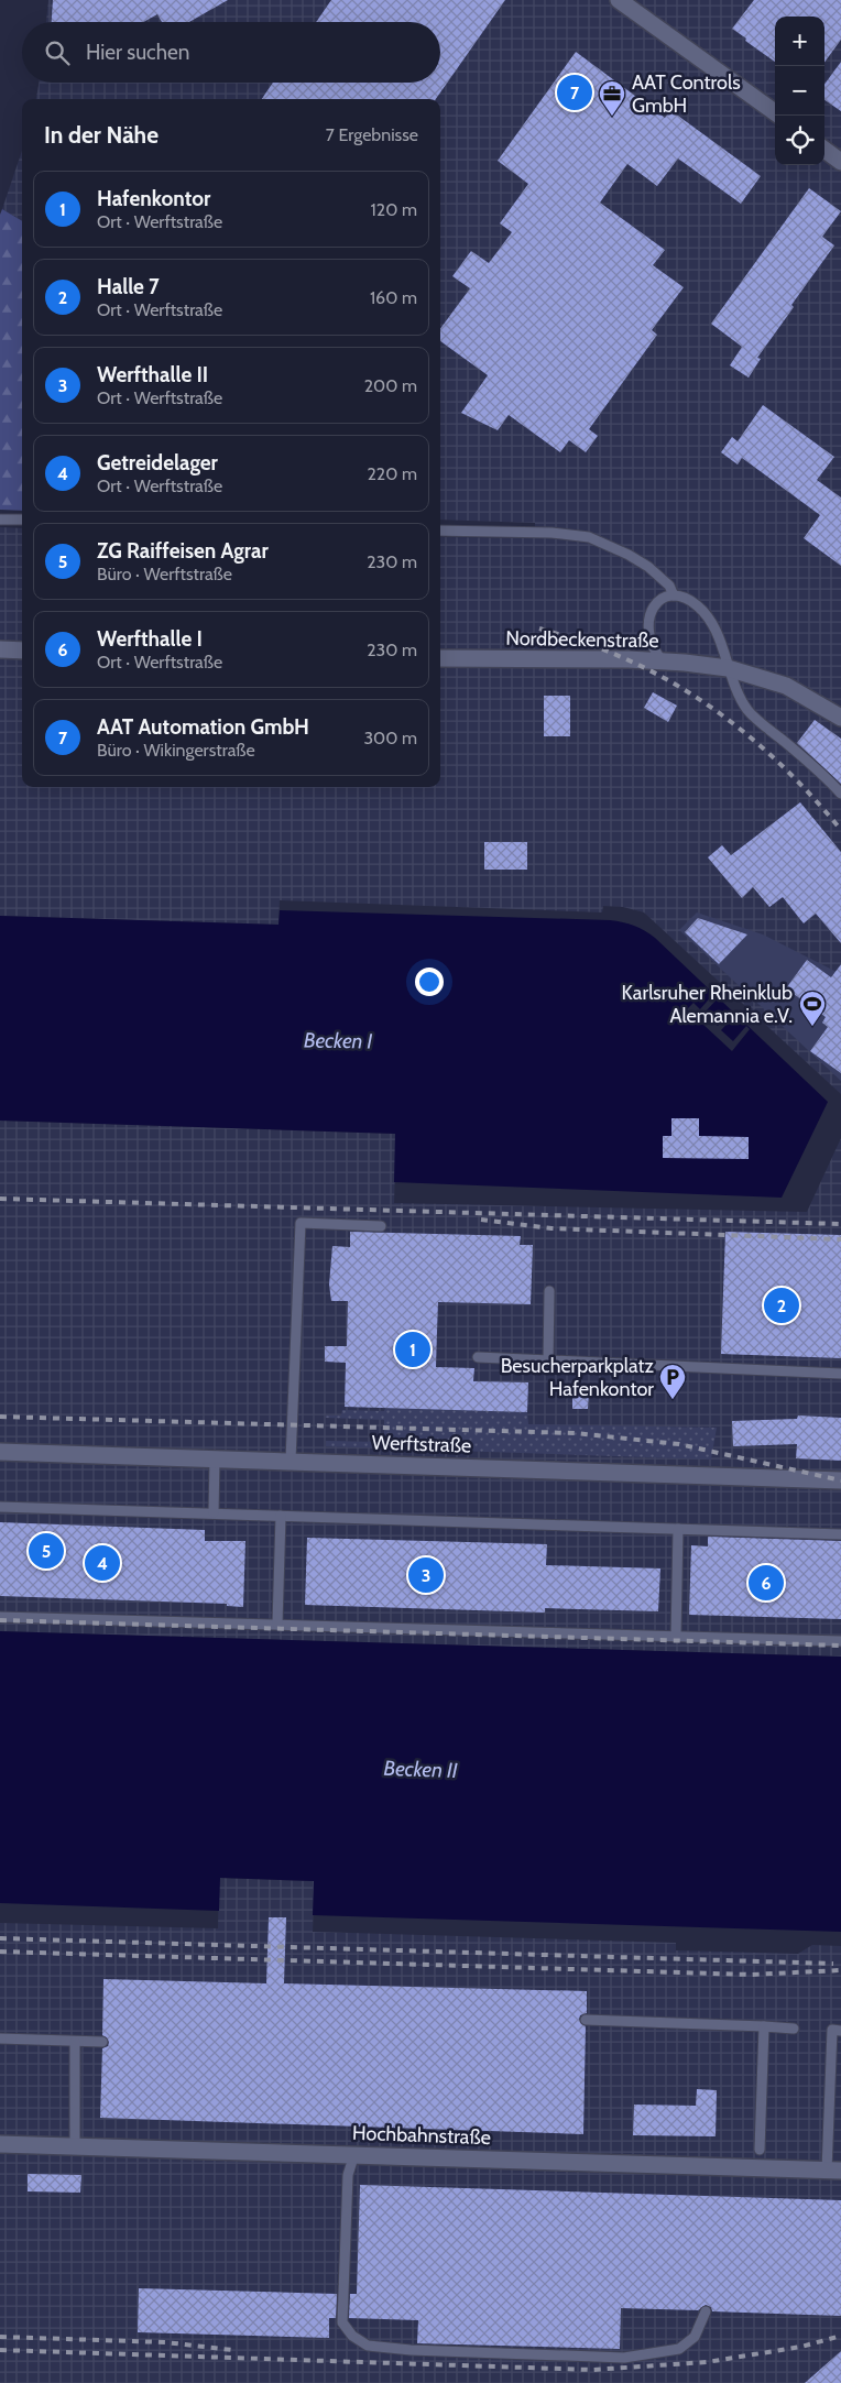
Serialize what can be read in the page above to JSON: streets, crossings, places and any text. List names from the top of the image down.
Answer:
{
  "streets": {
    "street": ["Nordbeckenstraße", "Werftstraße", "Hochbahnstraße"]
  },
  "water": ["Becken I", "Becken II"],
  "places": {
    "office": ["AAT Controls GmbH"],
    "sports": ["Karlsruher Rheinklub Alemannia e.V."],
    "parking": ["Besucherparkplatz Hafenkontor"]
  },
  "page": {
    "map_buttons": ["+", "−"],
    "search": "Hier suchen",
    "pins": [
      "7",
      "2",
      "1",
      "5",
      "4",
      "3",
      "6"
    ],
    "heading": ["In der Nähe", "7 Ergebnisse"],
    "list": [
      {
        "mark": "1",
        "name": "Hafenkontor",
        "note": "Ort · Werftstraße",
        "value": "120 m"
      },
      {
        "mark": "2",
        "name": "Halle 7",
        "note": "Ort · Werftstraße",
        "value": "160 m"
      },
      {
        "mark": "3",
        "name": "Werfthalle II",
        "note": "Ort · Werftstraße",
        "value": "200 m"
      },
      {
        "mark": "4",
        "name": "Getreidelager",
        "note": "Ort · Werftstraße",
        "value": "220 m"
      },
      {
        "mark": "5",
        "name": "ZG Raiffeisen Agrar",
        "note": "Büro · Werftstraße",
        "value": "230 m"
      },
      {
        "mark": "6",
        "name": "Werfthalle I",
        "note": "Ort · Werftstraße",
        "value": "230 m"
      },
      {
        "mark": "7",
        "name": "AAT Automation GmbH",
        "note": "Büro · Wikingerstraße",
        "value": "300 m"
      }
    ]
  }
}
